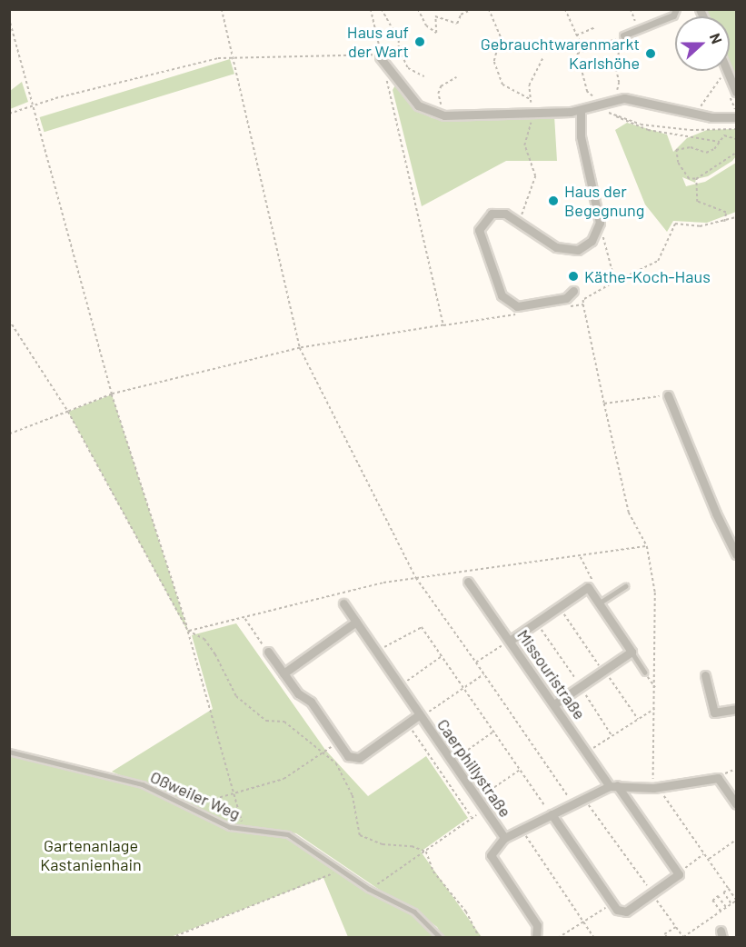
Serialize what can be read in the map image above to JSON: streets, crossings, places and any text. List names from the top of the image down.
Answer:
{
  "streets": {
    "street": ["Missouristraße", "Caerphillystraße"],
    "lane": ["Oßweiler Weg"]
  },
  "parks": ["Gartenanlage Kastanienhain"],
  "places": [
    "Haus auf der Wart",
    "Gebrauchtwarenmarkt Karlshöhe",
    "Haus der Begegnung",
    "Käthe-Koch-Haus"
  ],
  "north": "right"
}
